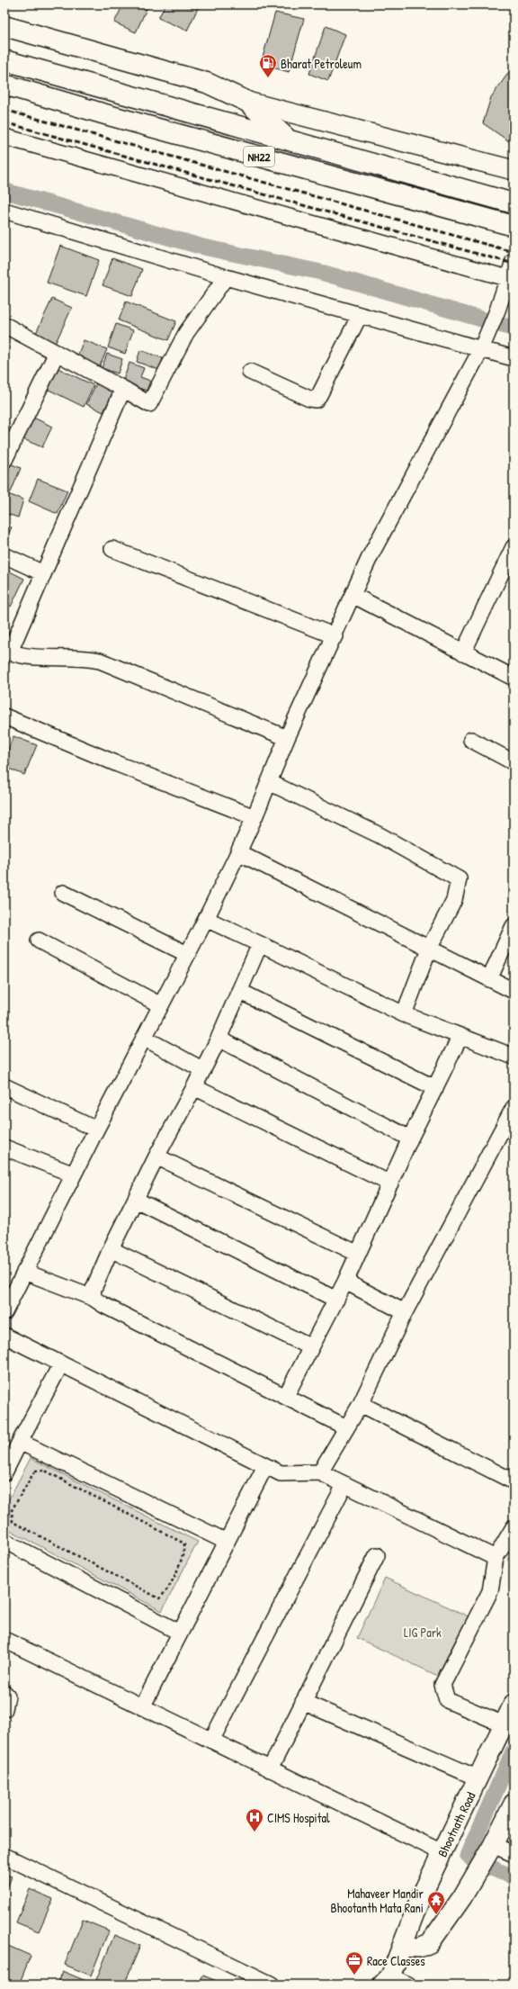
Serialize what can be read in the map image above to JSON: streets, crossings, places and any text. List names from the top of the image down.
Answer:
{
  "streets": {
    "highway": ["NH22"],
    "street": ["Bhootnath Road"]
  },
  "parks": ["LIG Park"],
  "places": {
    "fuel station": ["Bharat Petroleum"],
    "hospital": ["CIMS Hospital"],
    "temple": ["Mahaveer Mandir Bhootanth Mata Rani"],
    "office": ["Race Classes"]
  }
}
